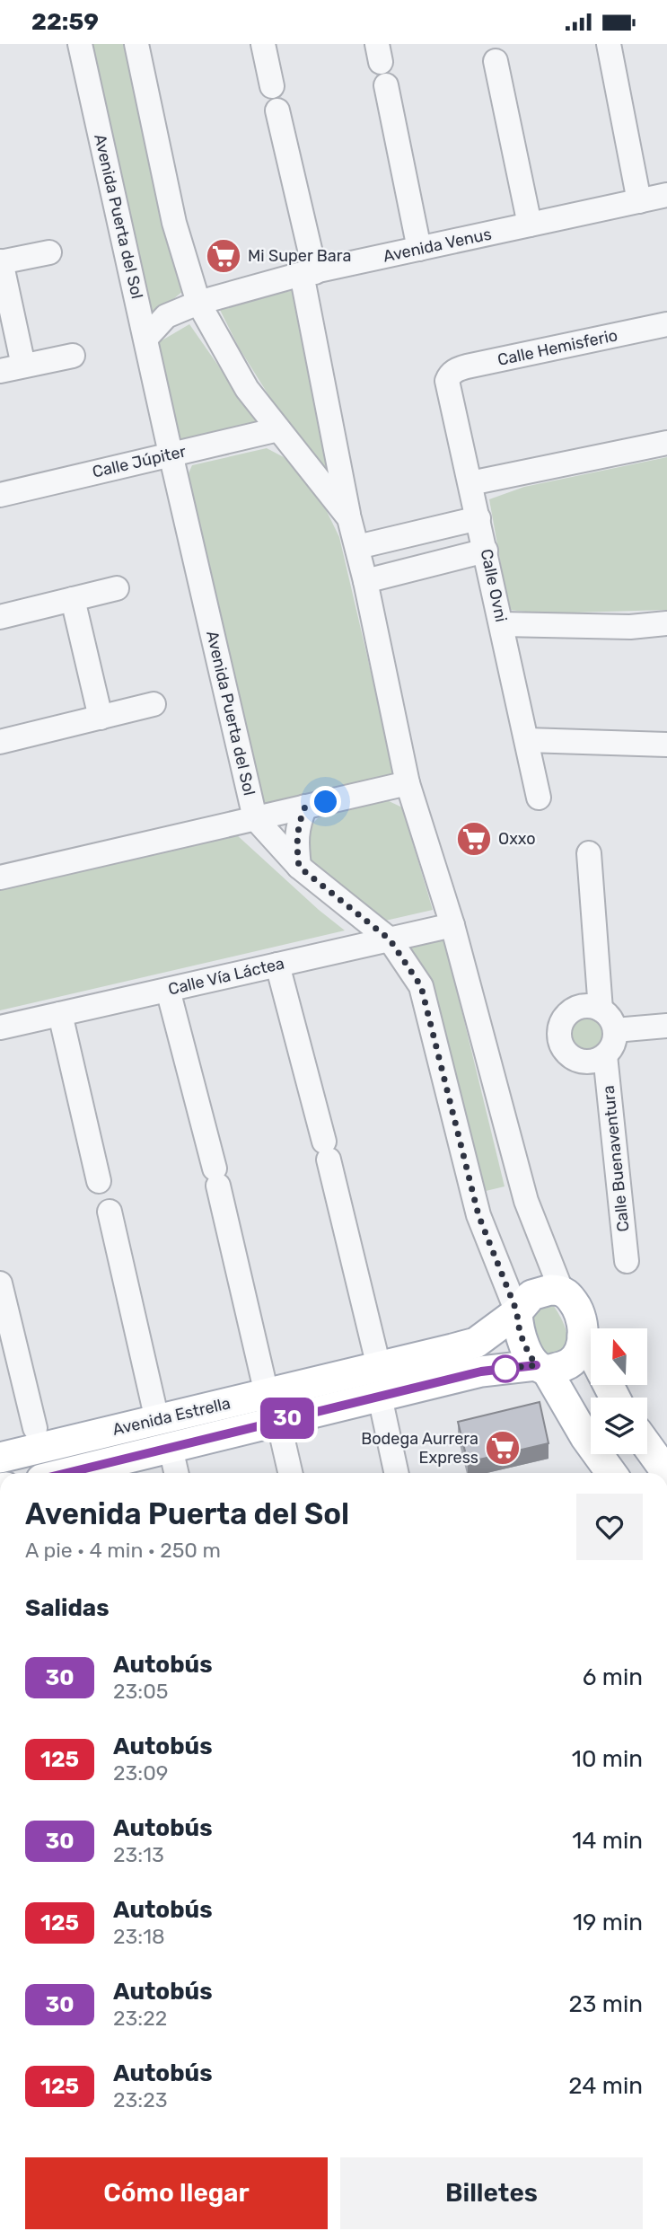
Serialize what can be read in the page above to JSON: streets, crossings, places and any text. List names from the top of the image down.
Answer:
{
  "streets": {
    "main road": ["Avenida Estrella"],
    "street": [
      "Avenida Puerta del Sol",
      "Avenida Venus",
      "Calle Hemisferio",
      "Calle Júpiter",
      "Calle Ovni",
      "Calle Vía Láctea",
      "Calle Buenaventura"
    ]
  },
  "crossings": [
    ["Avenida Puerta del Sol", "Avenida Venus"],
    ["Avenida Puerta del Sol", "Calle Júpiter"],
    ["Avenida Puerta del Sol", "Calle Vía Láctea"],
    ["Avenida Puerta del Sol", "Avenida Estrella"],
    ["Calle Hemisferio", "Calle Ovni"]
  ],
  "places": {
    "supermarket": ["Mi Super Bara", "Oxxo", "Bodega Aurrera Express"]
  },
  "lines": ["bus line 30"],
  "north": "top",
  "page": {
    "status": "22:59",
    "on_map": "30",
    "heading": [
      ["Avenida Puerta del Sol", "A pie · 4 min · 250 m"],
      "Salidas"
    ],
    "list": [
      {
        "mark": "30",
        "name": "Autobús",
        "note": "23:05",
        "value": "6 min"
      },
      {
        "mark": "125",
        "name": "Autobús",
        "note": "23:09",
        "value": "10 min"
      },
      {
        "mark": "30",
        "name": "Autobús",
        "note": "23:13",
        "value": "14 min"
      },
      {
        "mark": "125",
        "name": "Autobús",
        "note": "23:18",
        "value": "19 min"
      },
      {
        "mark": "30",
        "name": "Autobús",
        "note": "23:22",
        "value": "23 min"
      },
      {
        "mark": "125",
        "name": "Autobús",
        "note": "23:23",
        "value": "24 min"
      }
    ],
    "buttons": ["Cómo llegar", "Billetes"]
  }
}
